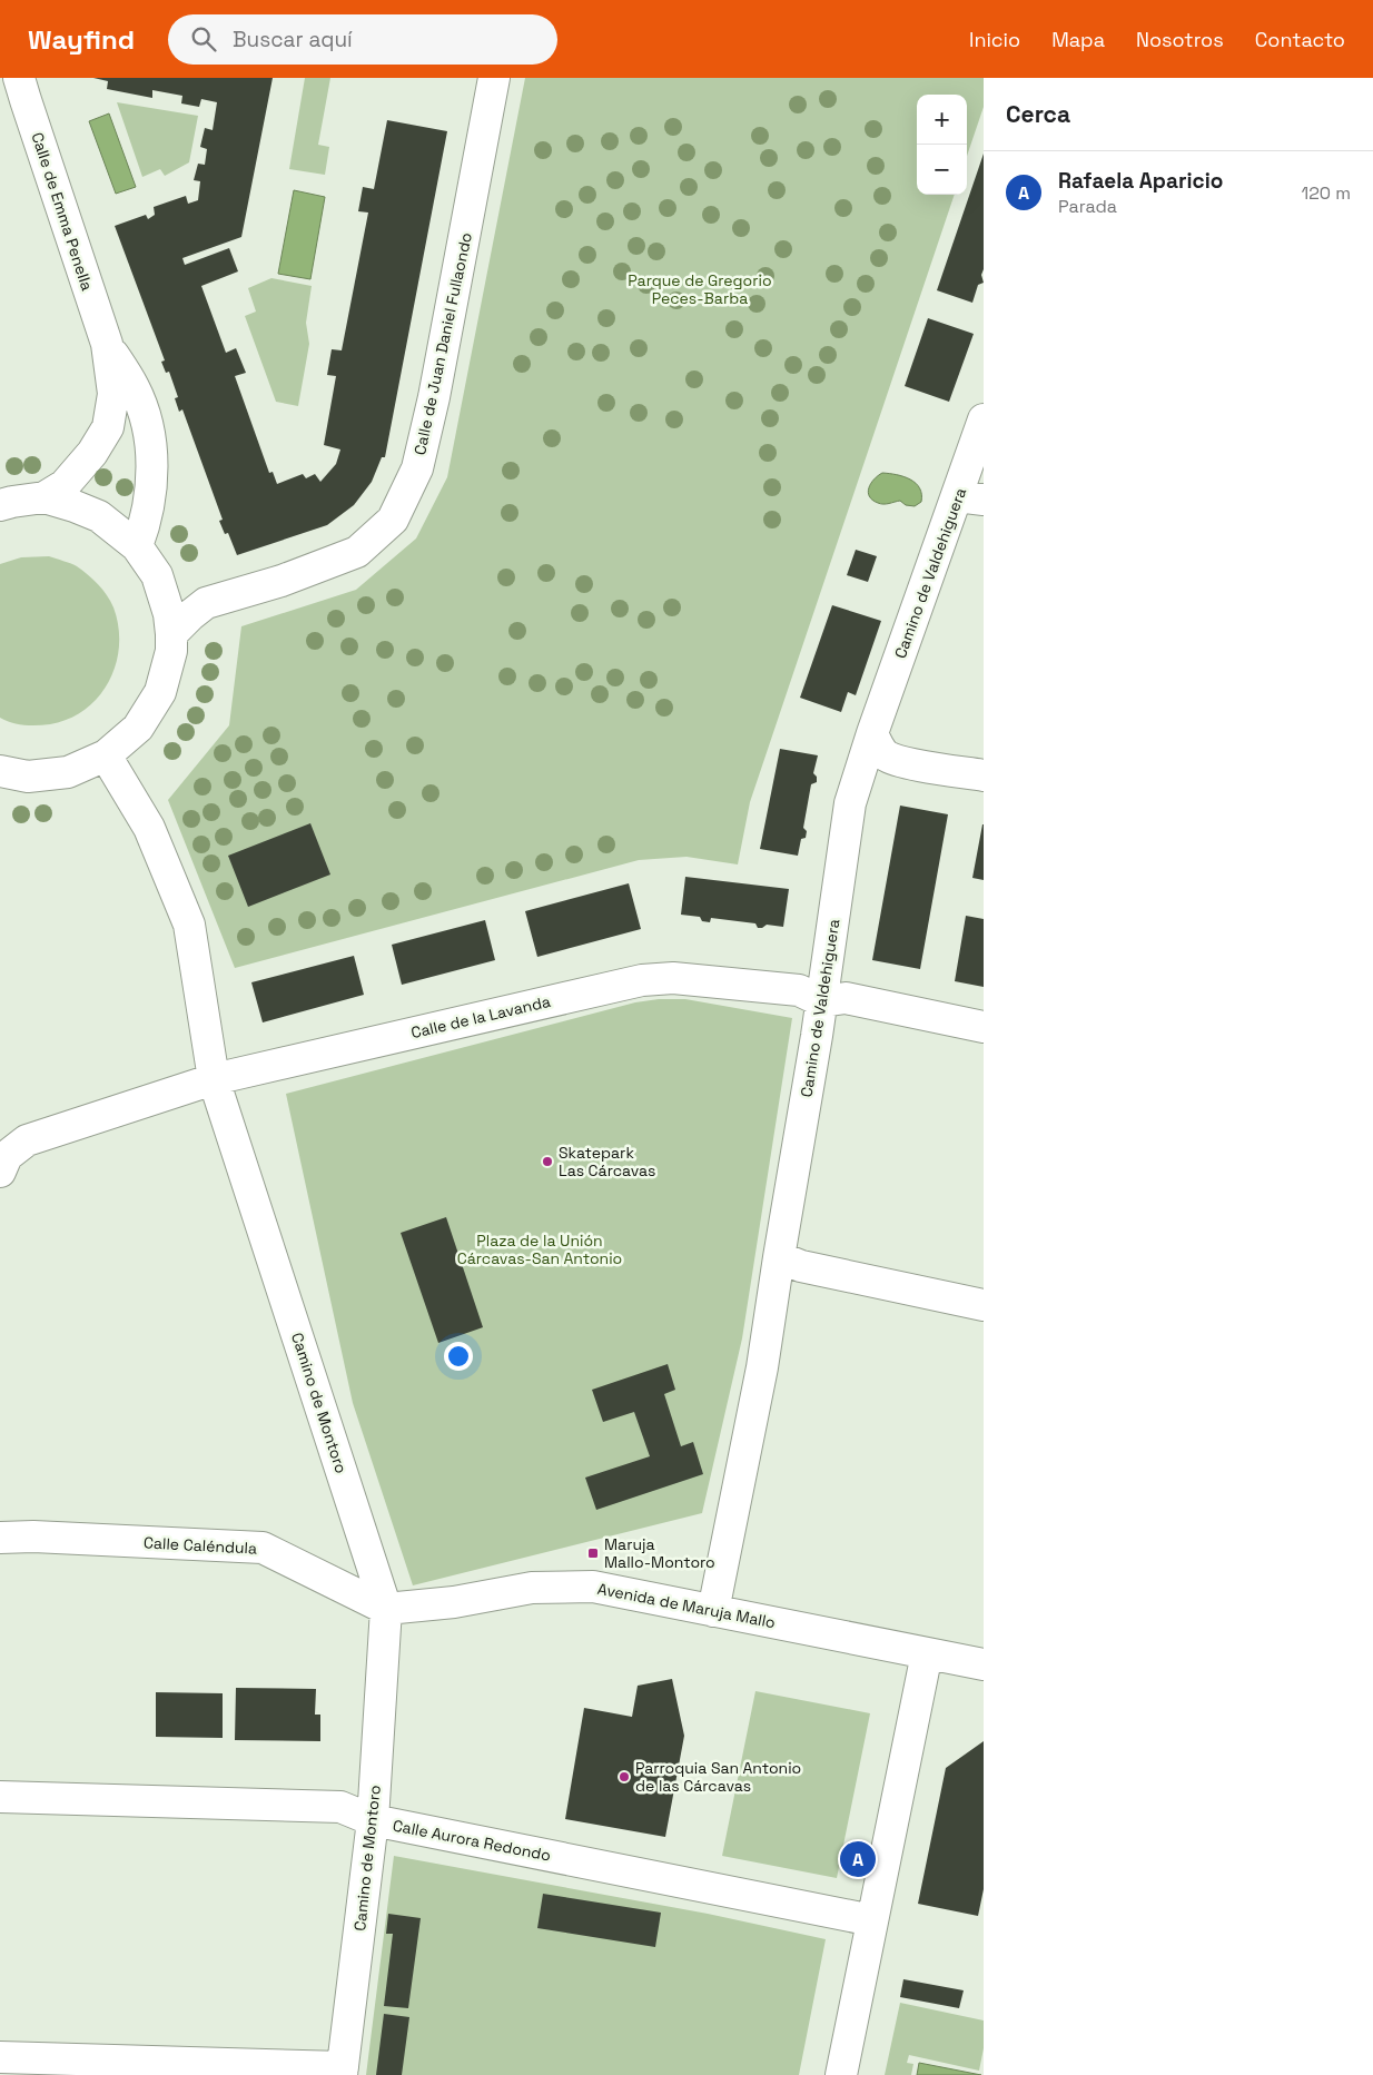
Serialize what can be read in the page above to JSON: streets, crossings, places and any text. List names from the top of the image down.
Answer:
{
  "streets": {
    "street": [
      "Calle de Emma Penella",
      "Calle de Juan Daniel Fullaondo",
      "Camino de Valdehiguera",
      "Calle de la Lavanda",
      "Camino de Montoro",
      "Calle Caléndula",
      "Avenida de Maruja Mallo",
      "Calle Aurora Redondo"
    ]
  },
  "crossings": [
    ["Camino de Valdehiguera", "Calle de la Lavanda"],
    ["Camino de Valdehiguera", "Avenida de Maruja Mallo"],
    ["Calle de la Lavanda", "Camino de Montoro"],
    ["Camino de Montoro", "Calle Caléndula"],
    ["Camino de Montoro", "Avenida de Maruja Mallo"],
    ["Camino de Montoro", "Calle Aurora Redondo"],
    ["Calle Caléndula", "Avenida de Maruja Mallo"]
  ],
  "parks": ["Parque de Gregorio Peces-Barba", "Plaza de la Unión Cárcavas-San Antonio"],
  "places": {
    "other": ["Skatepark Las Cárcavas", "Parroquia San Antonio de las Cárcavas"],
    "transit": ["Maruja Mallo-Montoro"]
  },
  "page": {
    "header": "Wayfind",
    "search": "Buscar aquí",
    "nav": [
      "Inicio",
      "Mapa",
      "Nosotros",
      "Contacto"
    ],
    "heading": "Cerca",
    "map_buttons": ["+", "−"],
    "list": [
      {
        "mark": "A",
        "name": "Rafaela Aparicio",
        "note": "Parada",
        "value": "120 m"
      }
    ],
    "pins": "A"
  }
}
